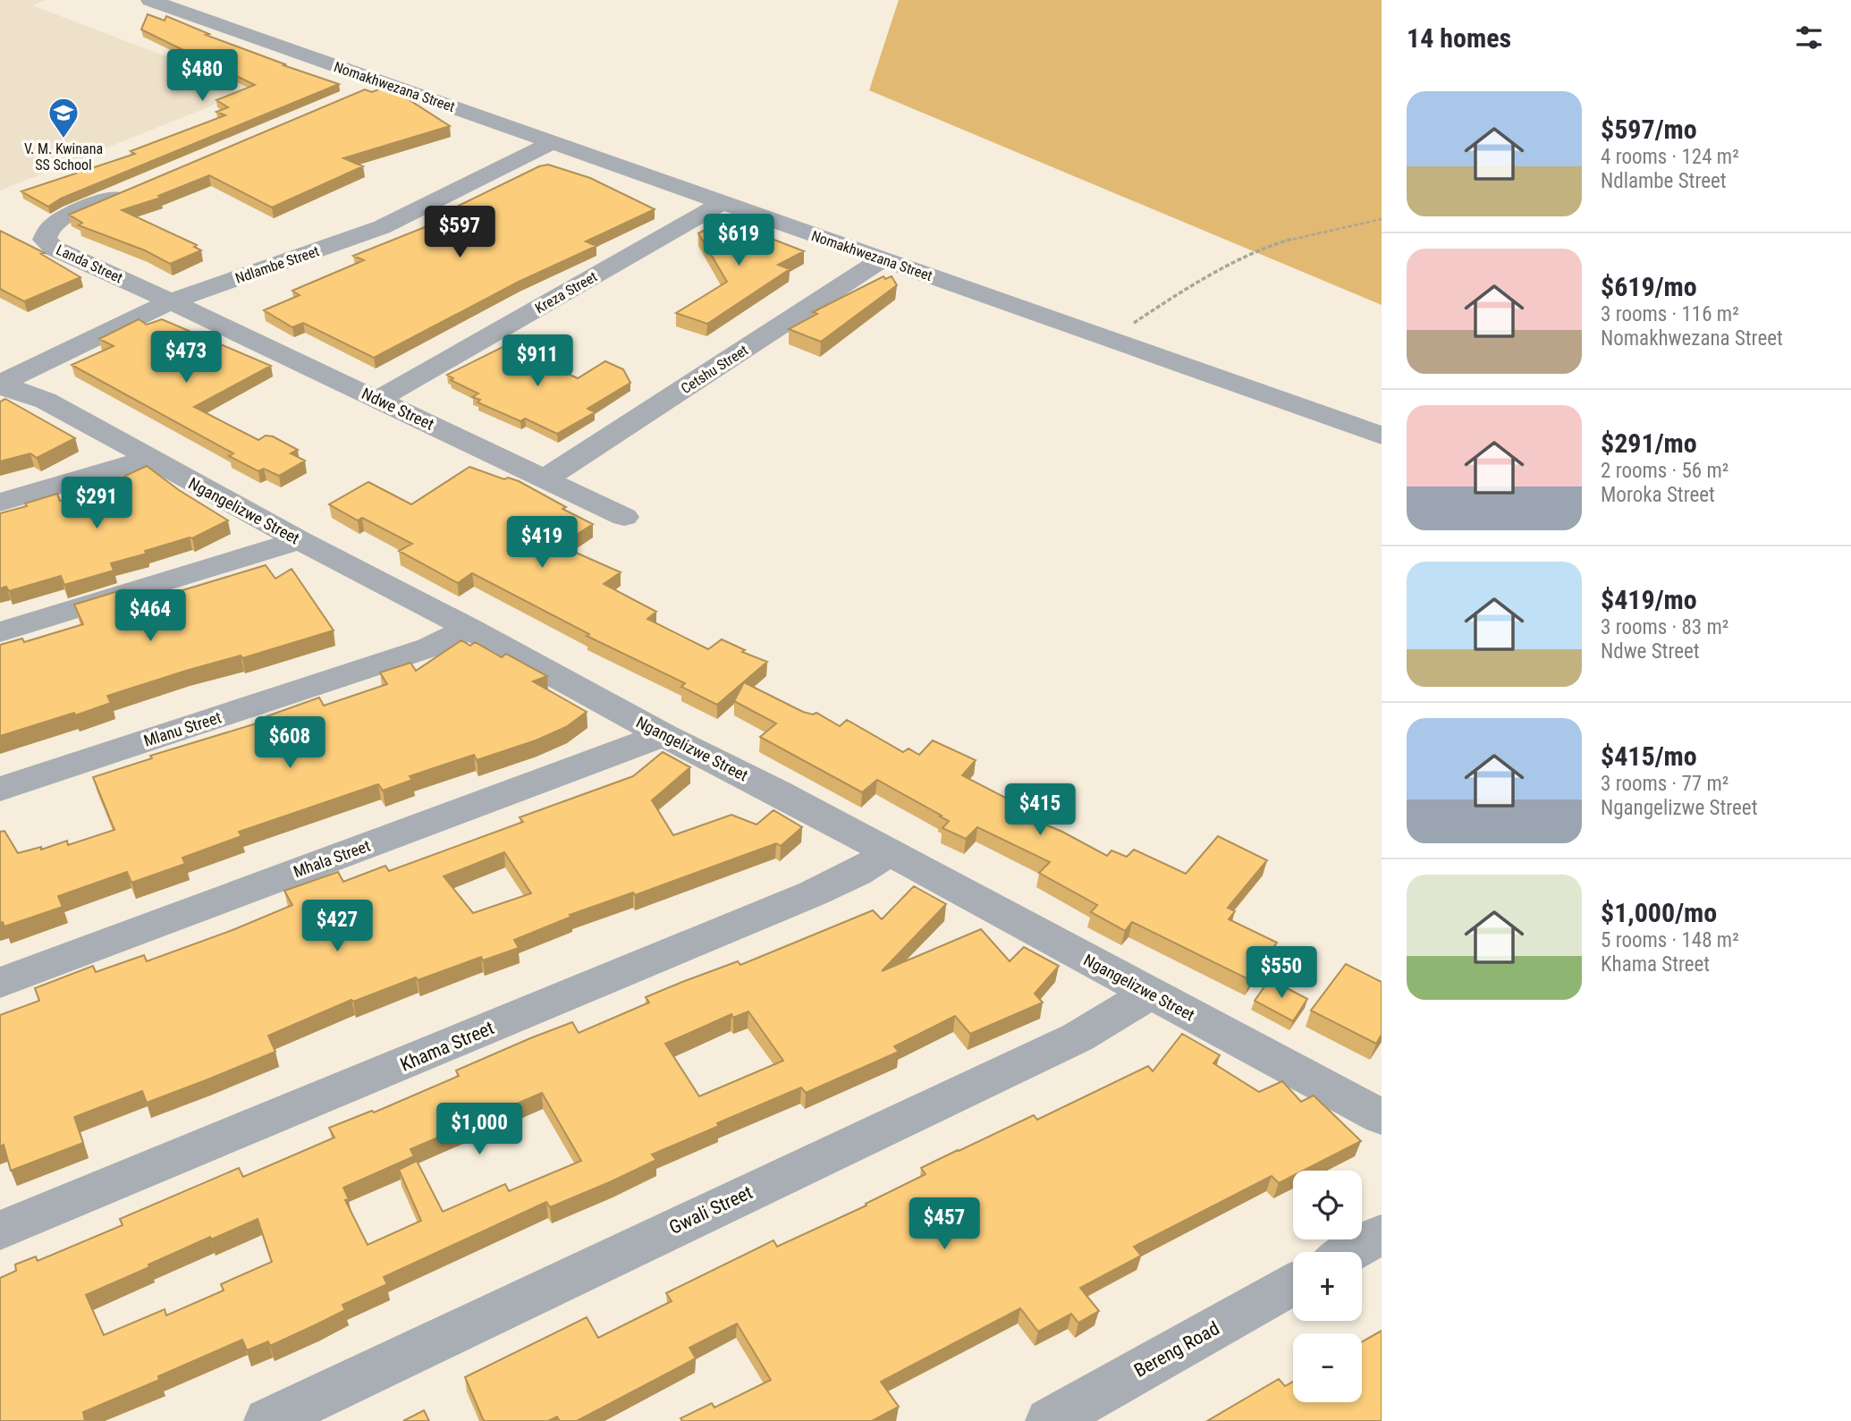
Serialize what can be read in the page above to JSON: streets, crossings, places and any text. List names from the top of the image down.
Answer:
{
  "streets": {
    "street": [
      "Nomakhwezana Street",
      "Landa Street",
      "Ndlambe Street",
      "Kreza Street",
      "Cetshu Street",
      "Ndwe Street",
      "Ngangelizwe Street",
      "Mlanu Street",
      "Mhala Street",
      "Khama Street",
      "Gwali Street",
      "Bereng Road"
    ]
  },
  "crossings": [
    ["Nomakhwezana Street", "Ndlambe Street"],
    ["Nomakhwezana Street", "Kreza Street"],
    ["Nomakhwezana Street", "Cetshu Street"],
    ["Landa Street", "Ndlambe Street"],
    ["Landa Street", "Ndwe Street"],
    ["Ndlambe Street", "Ndwe Street"],
    ["Ndlambe Street", "Ngangelizwe Street"],
    ["Kreza Street", "Ndwe Street"],
    ["Cetshu Street", "Ndwe Street"],
    ["Ngangelizwe Street", "Mlanu Street"],
    ["Ngangelizwe Street", "Mhala Street"],
    ["Ngangelizwe Street", "Khama Street"],
    ["Ngangelizwe Street", "Gwali Street"]
  ],
  "places": {
    "school or university": ["V. M. Kwinana SS School"]
  },
  "page": {
    "heading": "14 homes",
    "price": [
      "$480",
      "$597",
      "$619",
      "$473",
      "$911",
      "$291",
      "$419",
      "$464",
      "$608",
      "$415",
      "$427",
      "$550",
      "$1,000",
      "$457"
    ],
    "list": [
      {
        "name": "$597/mo",
        "note": "4 rooms · 124 m² · Ndlambe Street"
      },
      {
        "name": "$619/mo",
        "note": "3 rooms · 116 m² · Nomakhwezana Street"
      },
      {
        "name": "$291/mo",
        "note": "2 rooms · 56 m² · Moroka Street"
      },
      {
        "name": "$419/mo",
        "note": "3 rooms · 83 m² · Ndwe Street"
      },
      {
        "name": "$415/mo",
        "note": "3 rooms · 77 m² · Ngangelizwe Street"
      },
      {
        "name": "$1,000/mo",
        "note": "5 rooms · 148 m² · Khama Street"
      }
    ],
    "map_buttons": ["+", "−"]
  }
}
